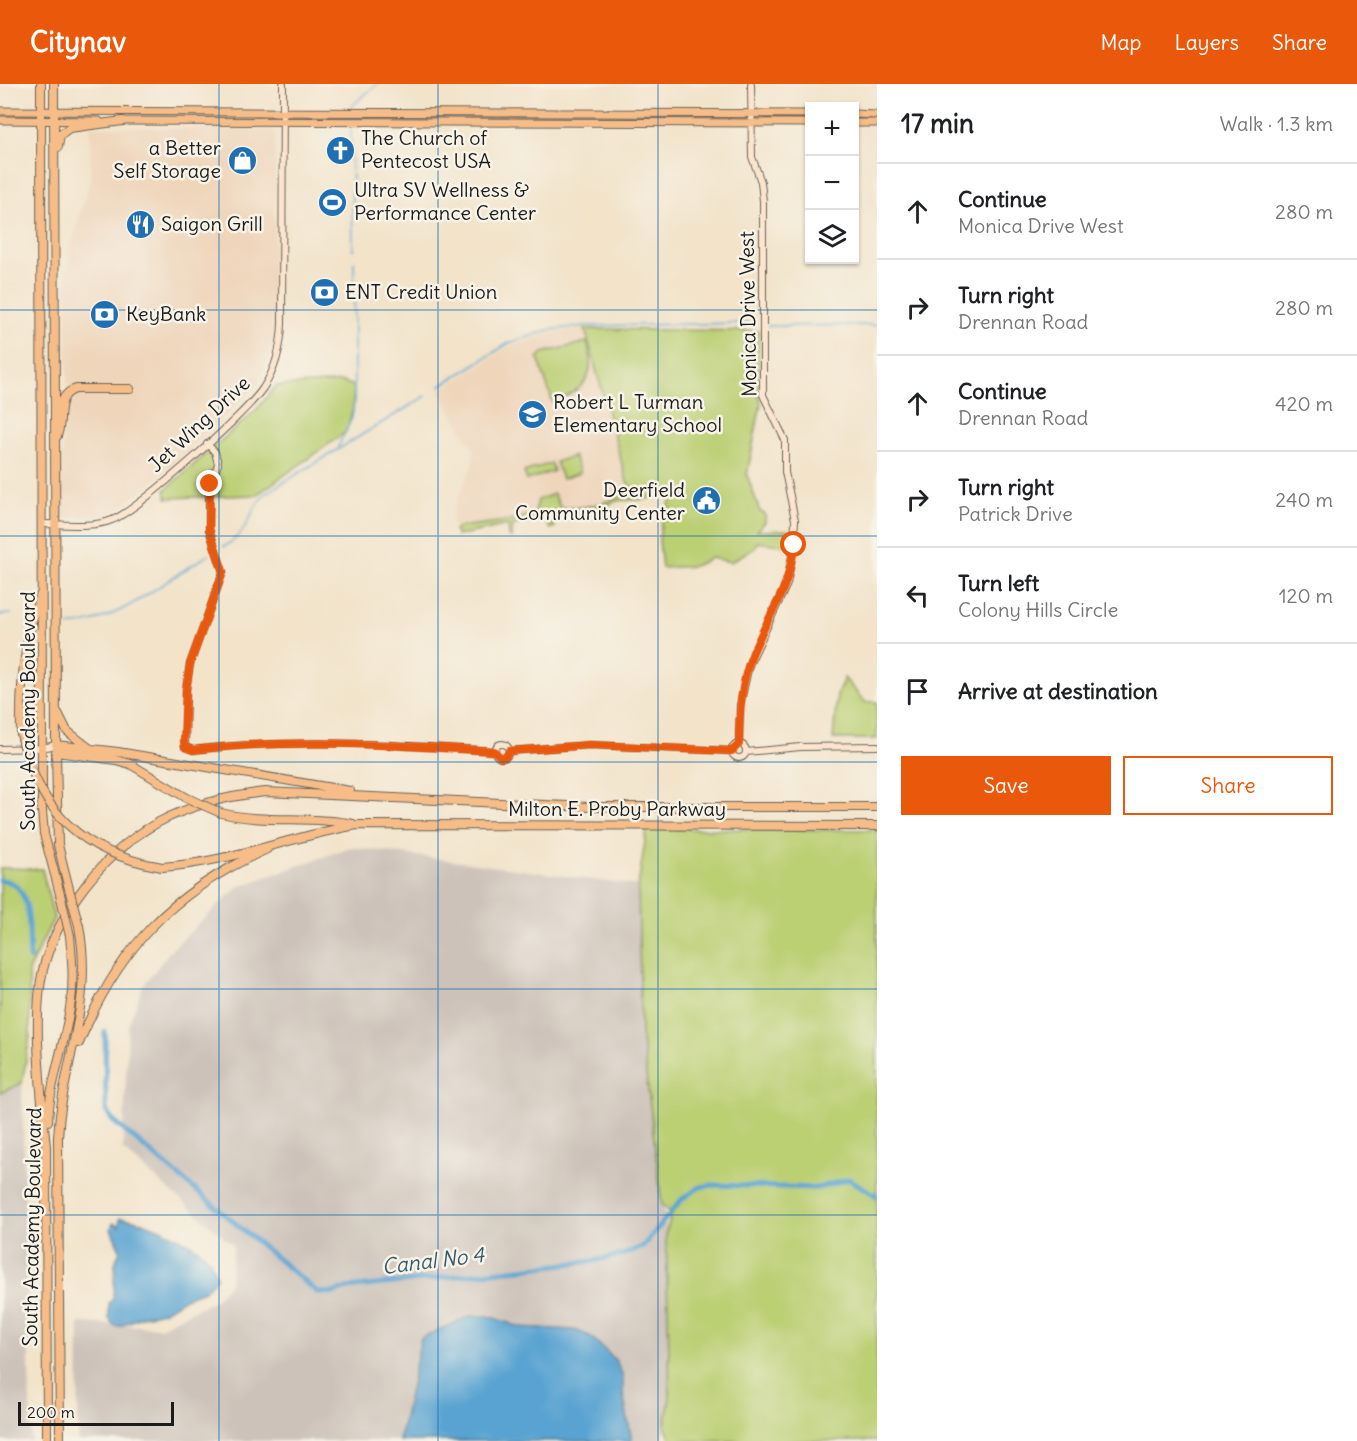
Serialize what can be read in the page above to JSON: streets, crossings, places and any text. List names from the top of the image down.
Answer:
{
  "streets": {
    "highway": ["South Academy Boulevard", "Milton E. Proby Parkway"],
    "street": ["Monica Drive West", "Jet Wing Drive"]
  },
  "crossings": [
    ["Jet Wing Drive", "South Academy Boulevard"]
  ],
  "water": ["Canal No 4"],
  "places": {
    "church": ["The Church of Pentecost USA"],
    "shop": ["a Better Self Storage"],
    "sports": ["Ultra SV Wellness & Performance Center"],
    "restaurant": ["Saigon Grill"],
    "bank": ["ENT Credit Union", "KeyBank"],
    "school or university": ["Robert L Turman Elementary School"],
    "public building": ["Deerfield Community Center"]
  },
  "scale_bar": "200 m",
  "page": {
    "header": "Citynav",
    "nav": ["Map", "Layers", "Share"],
    "heading": ["17 min", "Walk · 1.3 km"],
    "map_buttons": ["+", "−"],
    "list": [
      ["Continue", "Monica Drive West", "280 m"],
      ["Turn right", "Drennan Road", "280 m"],
      ["Continue", "Drennan Road", "420 m"],
      ["Turn right", "Patrick Drive", "240 m"],
      ["Turn left", "Colony Hills Circle", "120 m"],
      "Arrive at destination"
    ],
    "buttons": ["Save", "Share"],
    "scale": "200 m"
  }
}
